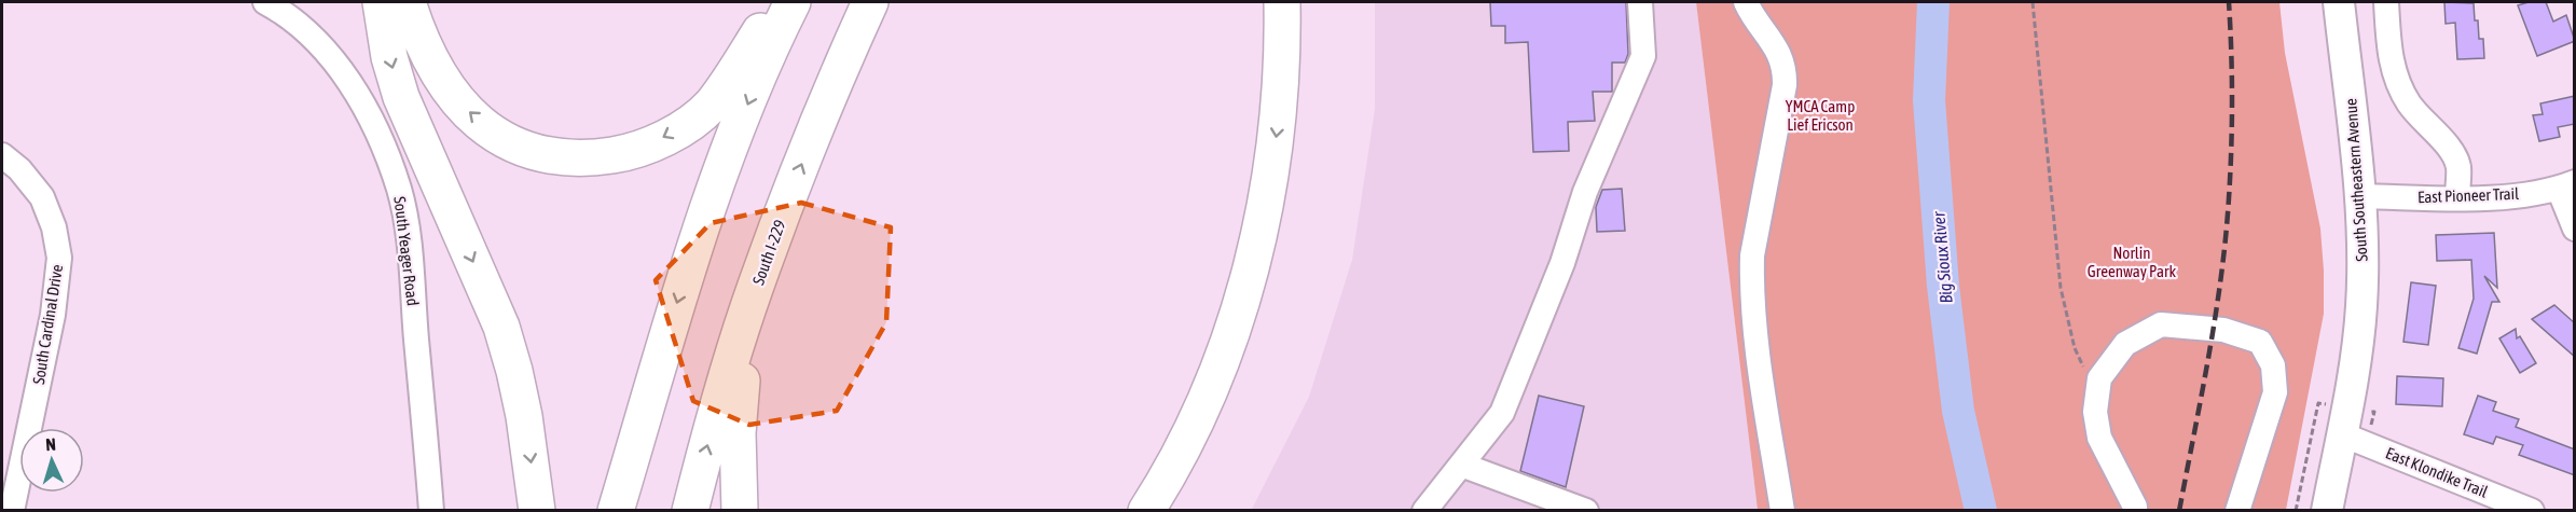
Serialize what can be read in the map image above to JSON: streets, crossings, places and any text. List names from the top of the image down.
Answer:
{
  "streets": {
    "highway": ["South I-229"],
    "main road": ["South Southeastern Avenue"],
    "street": [
      "East Pioneer Trail",
      "South Yeager Road",
      "South Cardinal Drive",
      "East Klondike Trail"
    ]
  },
  "crossings": [
    ["South Southeastern Avenue", "East Pioneer Trail"],
    ["South Southeastern Avenue", "East Klondike Trail"]
  ],
  "water": ["Big Sioux River"],
  "parks": ["YMCA Camp Lief Ericson", "Norlin Greenway Park"],
  "north": "top"
}
